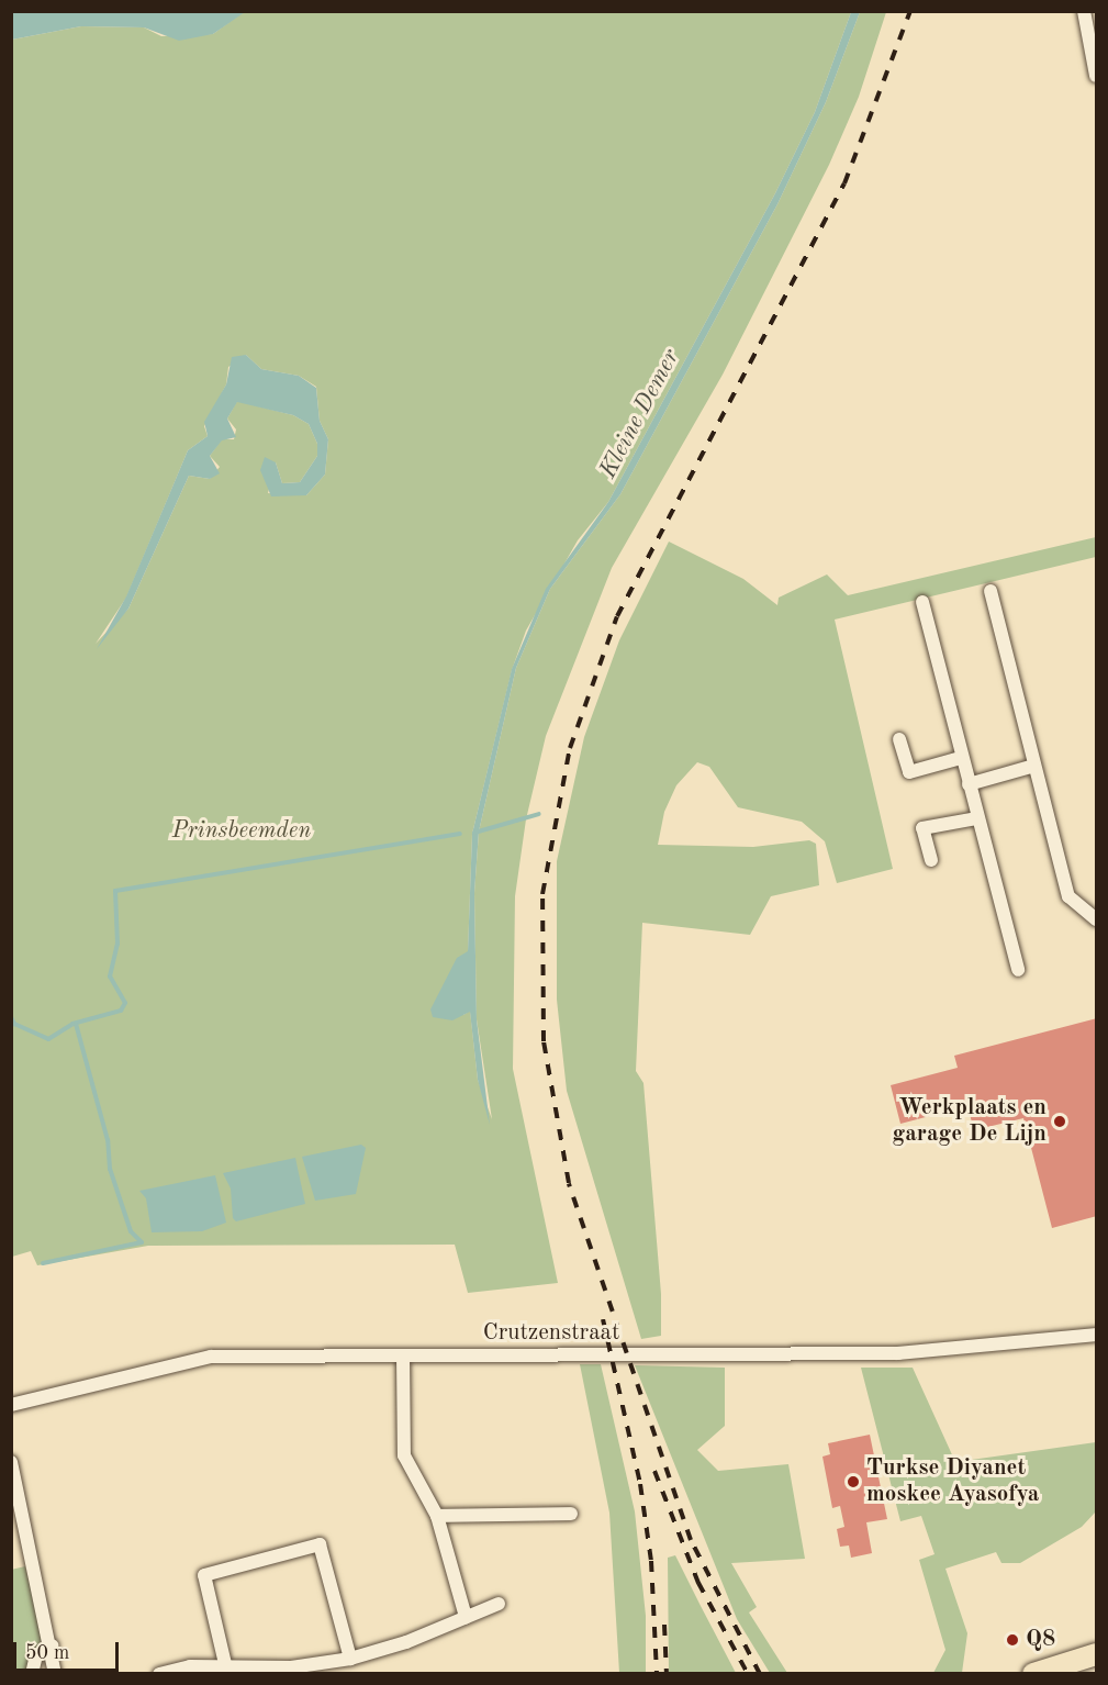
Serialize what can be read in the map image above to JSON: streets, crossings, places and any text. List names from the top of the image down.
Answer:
{
  "streets": {
    "street": ["Crutzenstraat"]
  },
  "water": ["Kleine Demer"],
  "parks": ["Prinsbeemden"],
  "places": ["Werkplaats en garage De Lijn", "Turkse Diyanet moskee Ayasofya", "Q8"],
  "scale_bar": "50 m"
}
